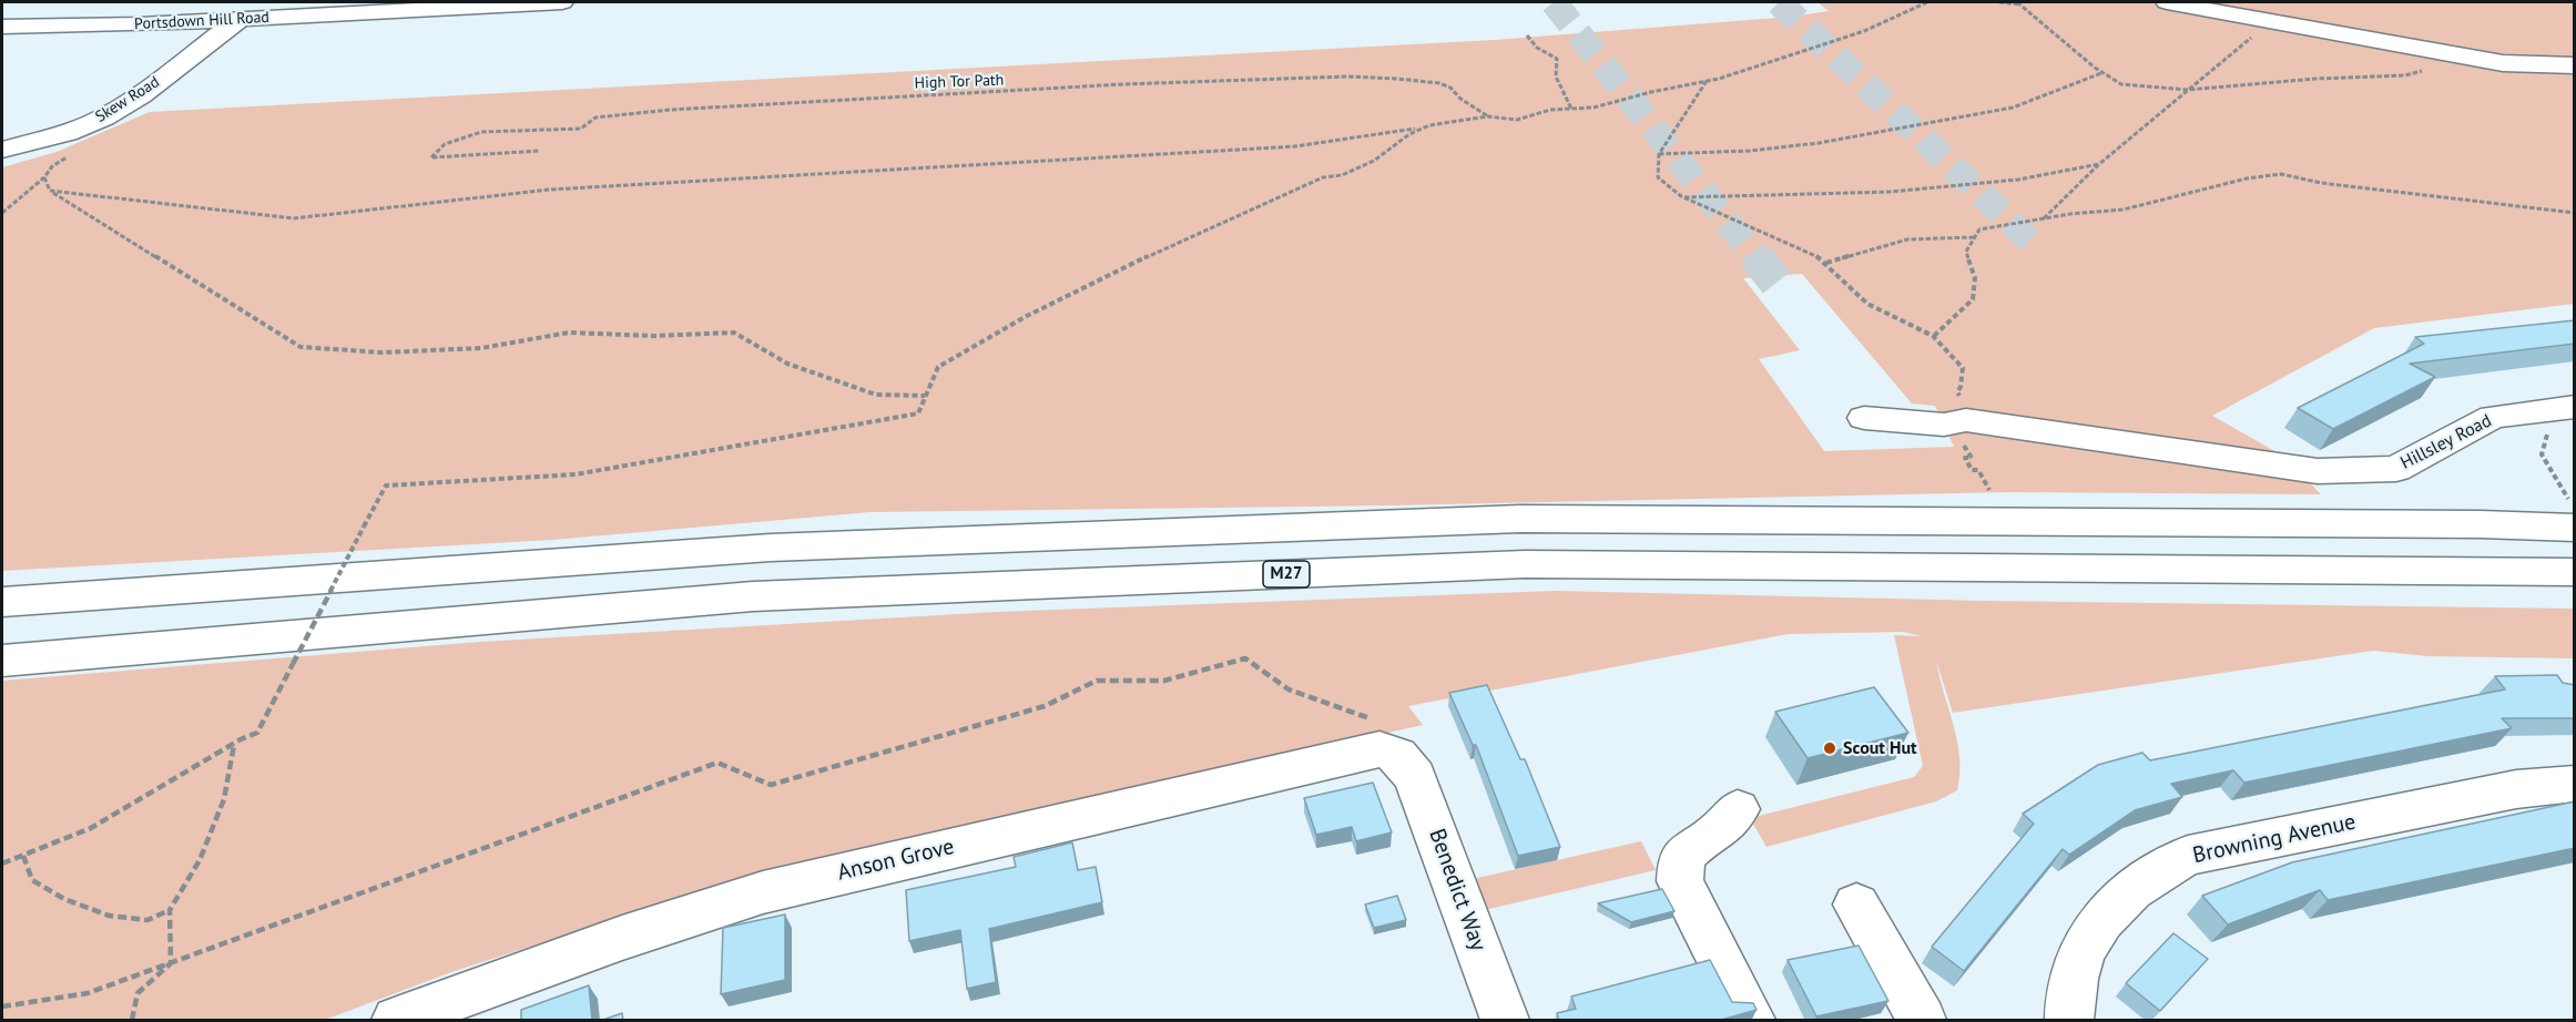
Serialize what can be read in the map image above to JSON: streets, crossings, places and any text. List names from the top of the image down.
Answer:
{
  "streets": {
    "main road": [
      "Portsdown Hill Road",
      "Skew Road",
      "Hillsley Road",
      "M27",
      "Browning Avenue",
      "Anson Grove",
      "Benedict Way"
    ],
    "path": ["High Tor Path"]
  },
  "crossings": [
    ["Portsdown Hill Road", "Skew Road"],
    ["Anson Grove", "Benedict Way"]
  ],
  "places": ["Scout Hut"]
}
